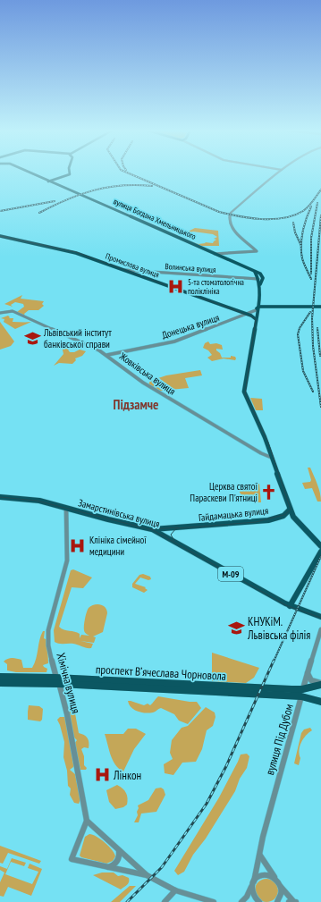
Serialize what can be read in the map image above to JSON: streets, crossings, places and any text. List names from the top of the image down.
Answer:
{
  "streets": {
    "main road": [
      "вулиця Богдана Хмельницького",
      "Промислова вулиця",
      "Замарстинівська вулиця",
      "Гайдамацька вулиця",
      "М-09",
      "проспект Вʼячеслава Чорновола"
    ],
    "street": [
      "Волинська вулиця",
      "Донецька вулиця",
      "Жовківська вулиця",
      "Хімічна вулиця",
      "вулиця Під Дубом"
    ]
  },
  "crossings": [
    ["вулиця Богдана Хмельницького", "Волинська вулиця"],
    ["Промислова вулиця", "Волинська вулиця"],
    ["Промислова вулиця", "Донецька вулиця"],
    ["Донецька вулиця", "Жовківська вулиця"],
    ["Замарстинівська вулиця", "Гайдамацька вулиця"],
    ["Замарстинівська вулиця", "Хімічна вулиця"],
    ["проспект Вʼячеслава Чорновола", "Хімічна вулиця"],
    ["проспект Вʼячеслава Чорновола", "вулиця Під Дубом"]
  ],
  "districts": ["Підзамче"],
  "places": {
    "hospital": ["5-та стоматологічна поліклініка", "Клініка сімейної медицини", "Лінкон"],
    "school or university": ["Львівський інститут банківської справи", "КНУКіМ. Львівська філія"],
    "church": ["Церква святої Параскеви П'ятниці"]
  }
}
